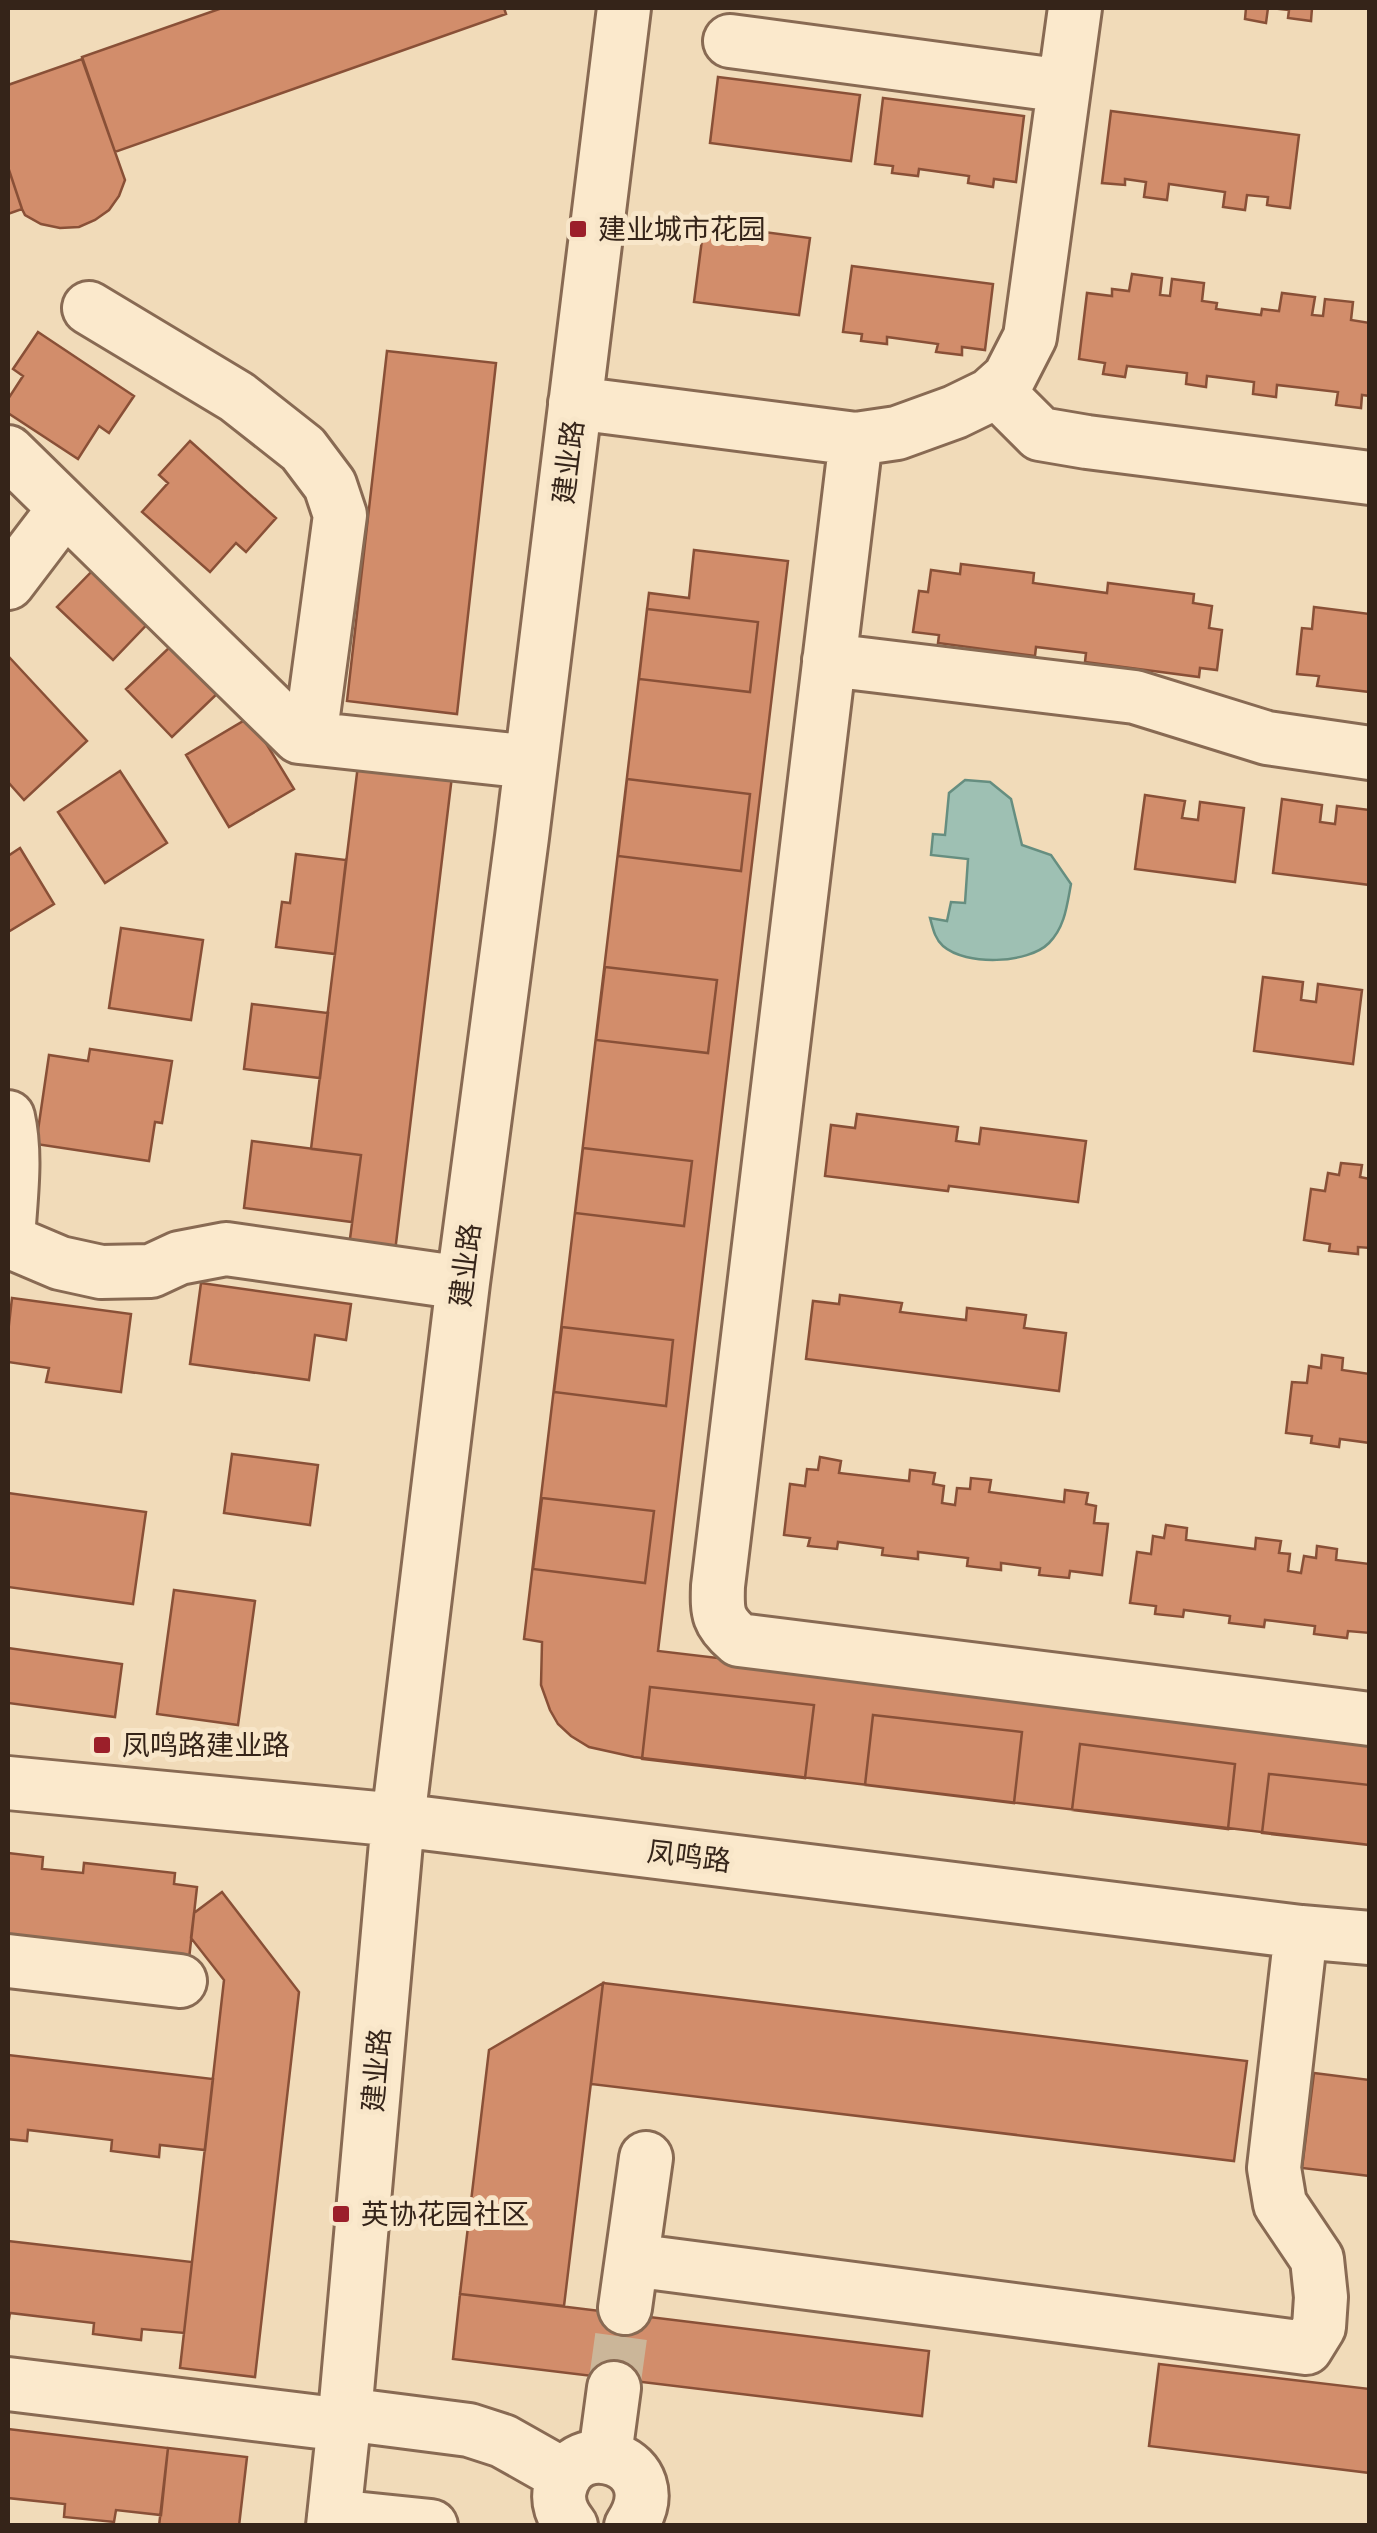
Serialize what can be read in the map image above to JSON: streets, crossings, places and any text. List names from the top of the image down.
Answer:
{
  "streets": {
    "street": ["建业路", "凤鸣路"]
  },
  "crossings": [
    ["建业路", "凤鸣路"]
  ],
  "places": {
    "transit": ["建业城市花园", "凤鸣路建业路", "英协花园社区"]
  }
}
